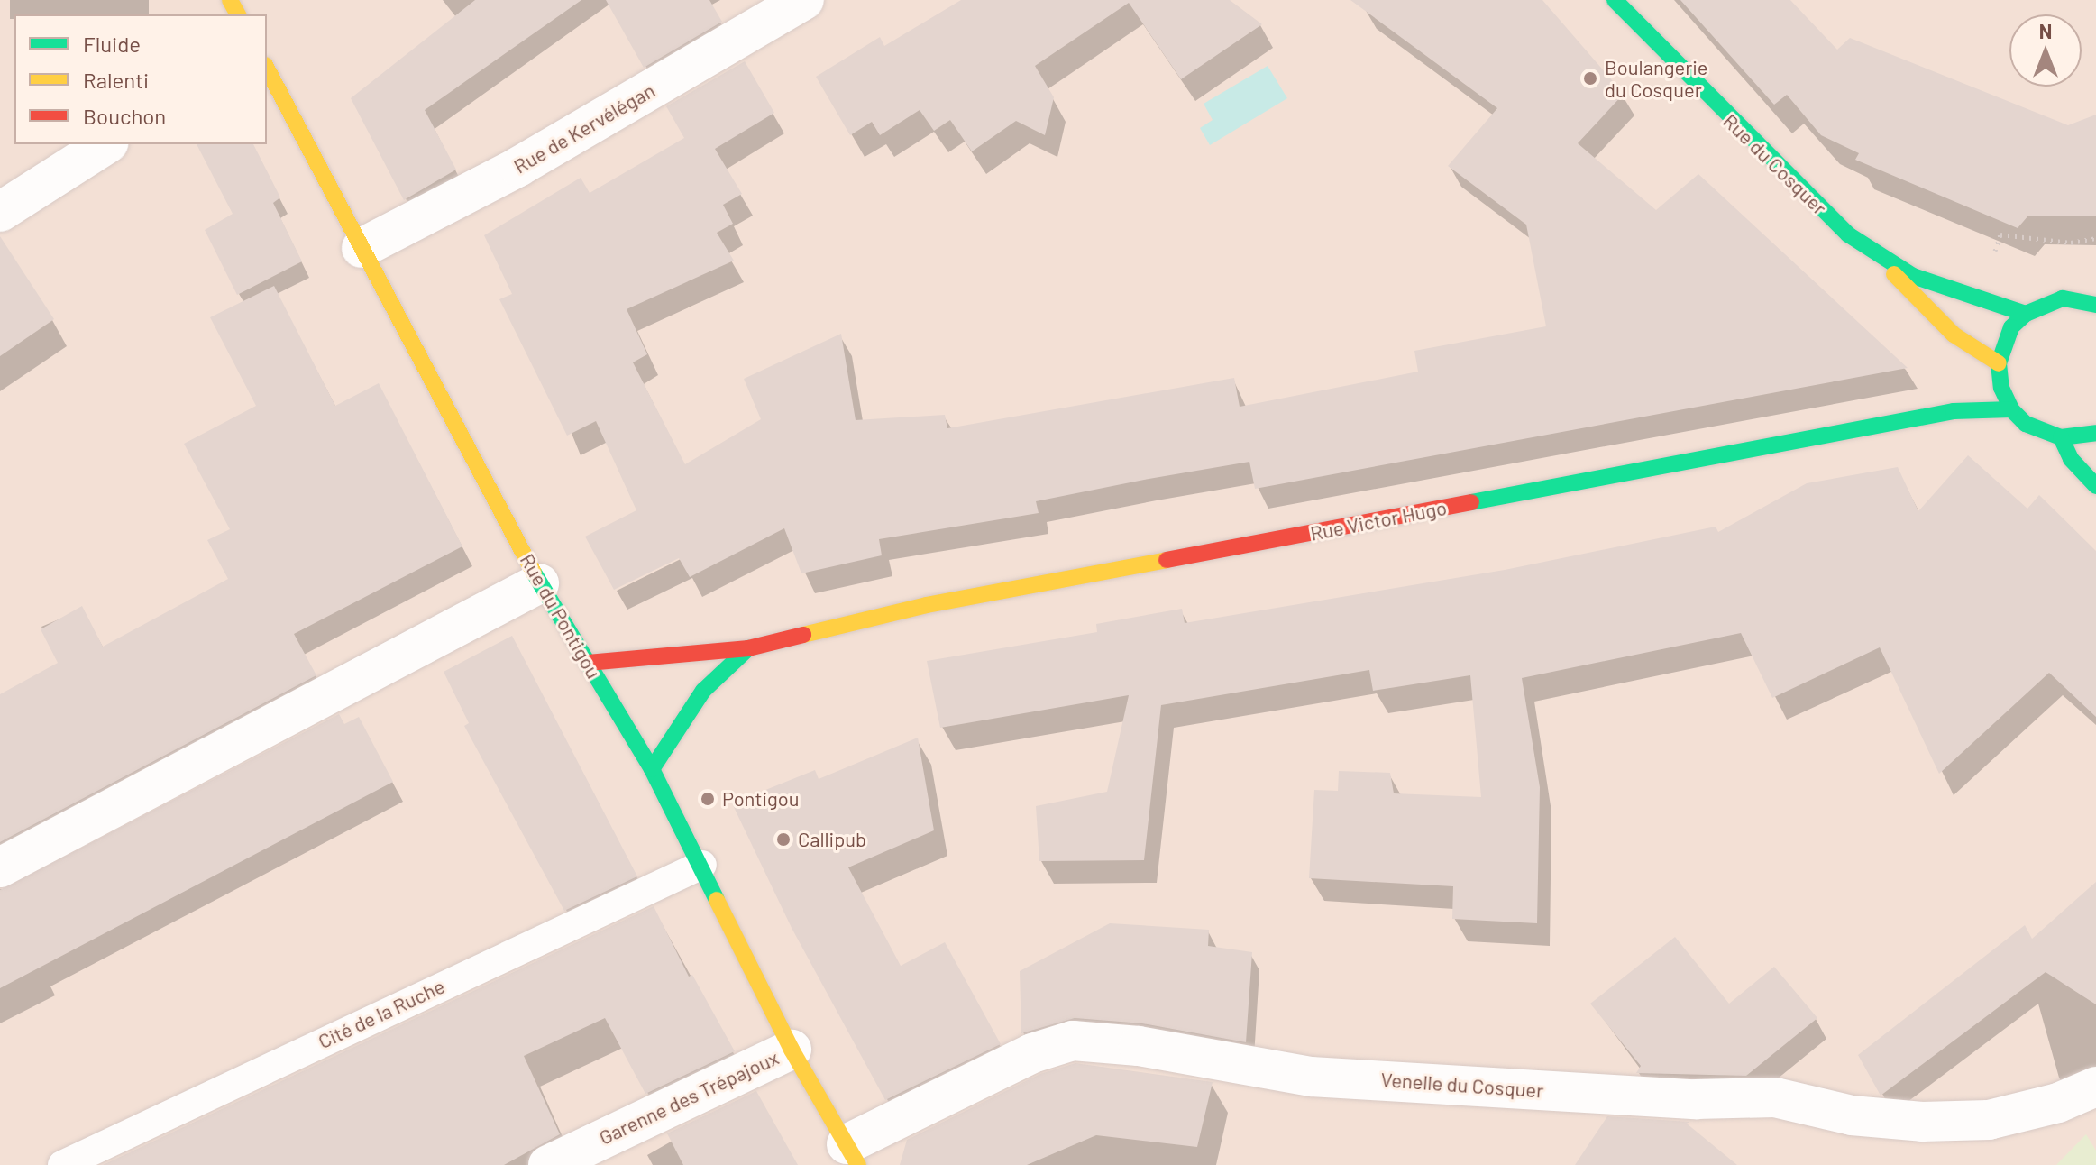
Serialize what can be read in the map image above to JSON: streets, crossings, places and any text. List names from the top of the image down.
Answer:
{
  "streets": {
    "street": [
      "Rue de Kervélégan",
      "Rue du Cosquer",
      "Rue Victor Hugo",
      "Rue du Pontigou",
      "Venelle du Cosquer",
      "Garenne des Trépajoux"
    ],
    "lane": ["Cité de la Ruche"]
  },
  "crossings": [
    ["Rue de Kervélégan", "Rue du Pontigou"],
    ["Rue Victor Hugo", "Rue du Pontigou"],
    ["Rue du Pontigou", "Cité de la Ruche"],
    ["Rue du Pontigou", "Venelle du Cosquer"],
    ["Rue du Pontigou", "Garenne des Trépajoux"]
  ],
  "places": ["Boulangerie du Cosquer", "Pontigou", "Callipub"],
  "legend": ["Fluide", "Ralenti", "Bouchon"],
  "north": "top"
}
